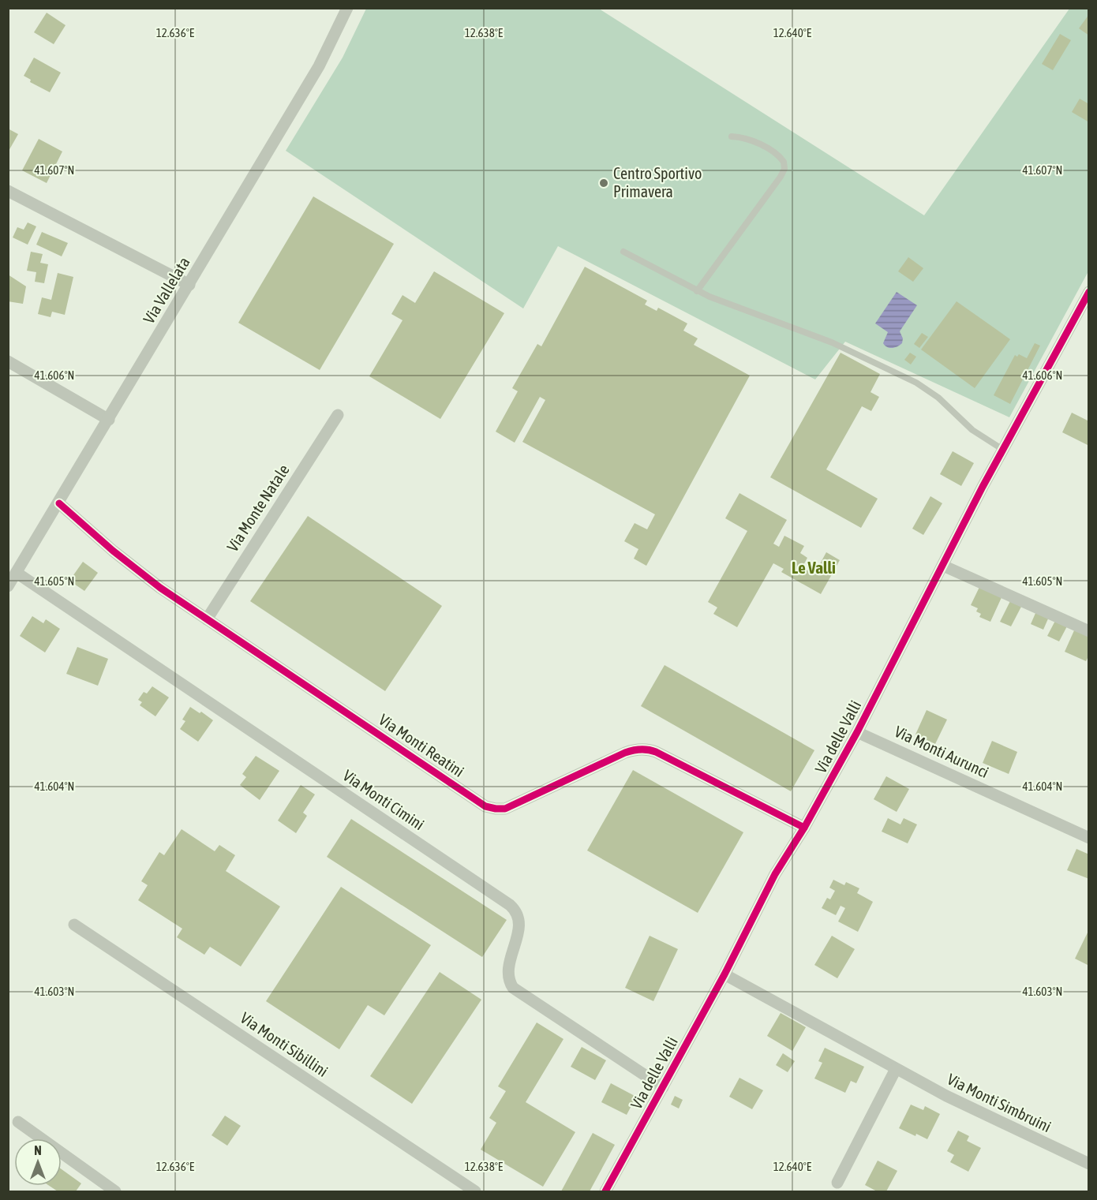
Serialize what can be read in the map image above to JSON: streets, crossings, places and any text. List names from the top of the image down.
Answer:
{
  "streets": {
    "street": [
      "Via Vallelata",
      "Via Monte Natale",
      "Via delle Valli",
      "Via Monti Reatini",
      "Via Monti Aurunci",
      "Via Monti Cimini",
      "Via Monti Sibillini",
      "Via Monti Simbruini"
    ]
  },
  "crossings": [
    ["Via Vallelata", "Via Monti Reatini"],
    ["Via Vallelata", "Via Monti Cimini"],
    ["Via Monte Natale", "Via Monti Reatini"],
    ["Via delle Valli", "Via Monti Reatini"],
    ["Via delle Valli", "Via Monti Aurunci"],
    ["Via delle Valli", "Via Monti Cimini"],
    ["Via delle Valli", "Via Monti Simbruini"]
  ],
  "districts": ["Le Valli"],
  "places": ["Centro Sportivo Primavera"],
  "north": "top",
  "coordinates": [
    "12.636°E",
    "12.638°E",
    "12.640°E",
    "41.607°N",
    "41.606°N",
    "41.605°N",
    "41.604°N",
    "41.603°N"
  ]
}
